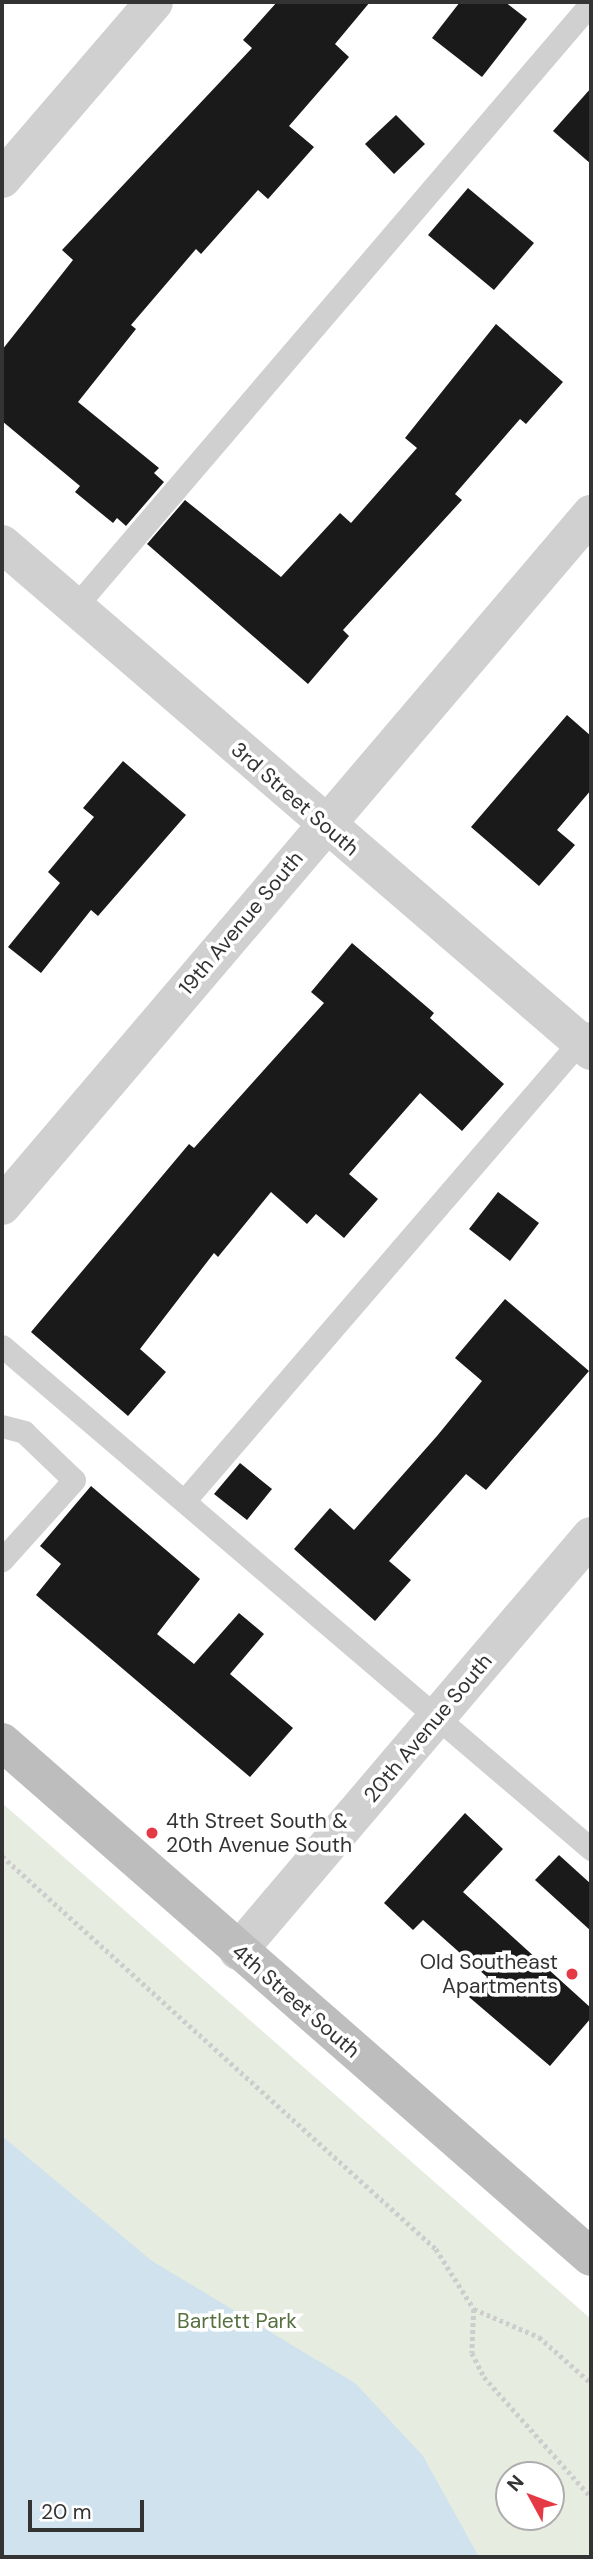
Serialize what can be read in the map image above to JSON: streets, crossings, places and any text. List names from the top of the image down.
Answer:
{
  "streets": {
    "main road": ["4th Street South"],
    "street": ["3rd Street South", "19th Avenue South", "20th Avenue South"]
  },
  "crossings": [
    ["3rd Street South", "19th Avenue South"],
    ["20th Avenue South", "4th Street South"]
  ],
  "parks": ["Bartlett Park"],
  "places": ["4th Street South & 20th Avenue South", "Old Southeast Apartments"],
  "scale_bar": "20 m",
  "north": "top left"
}
